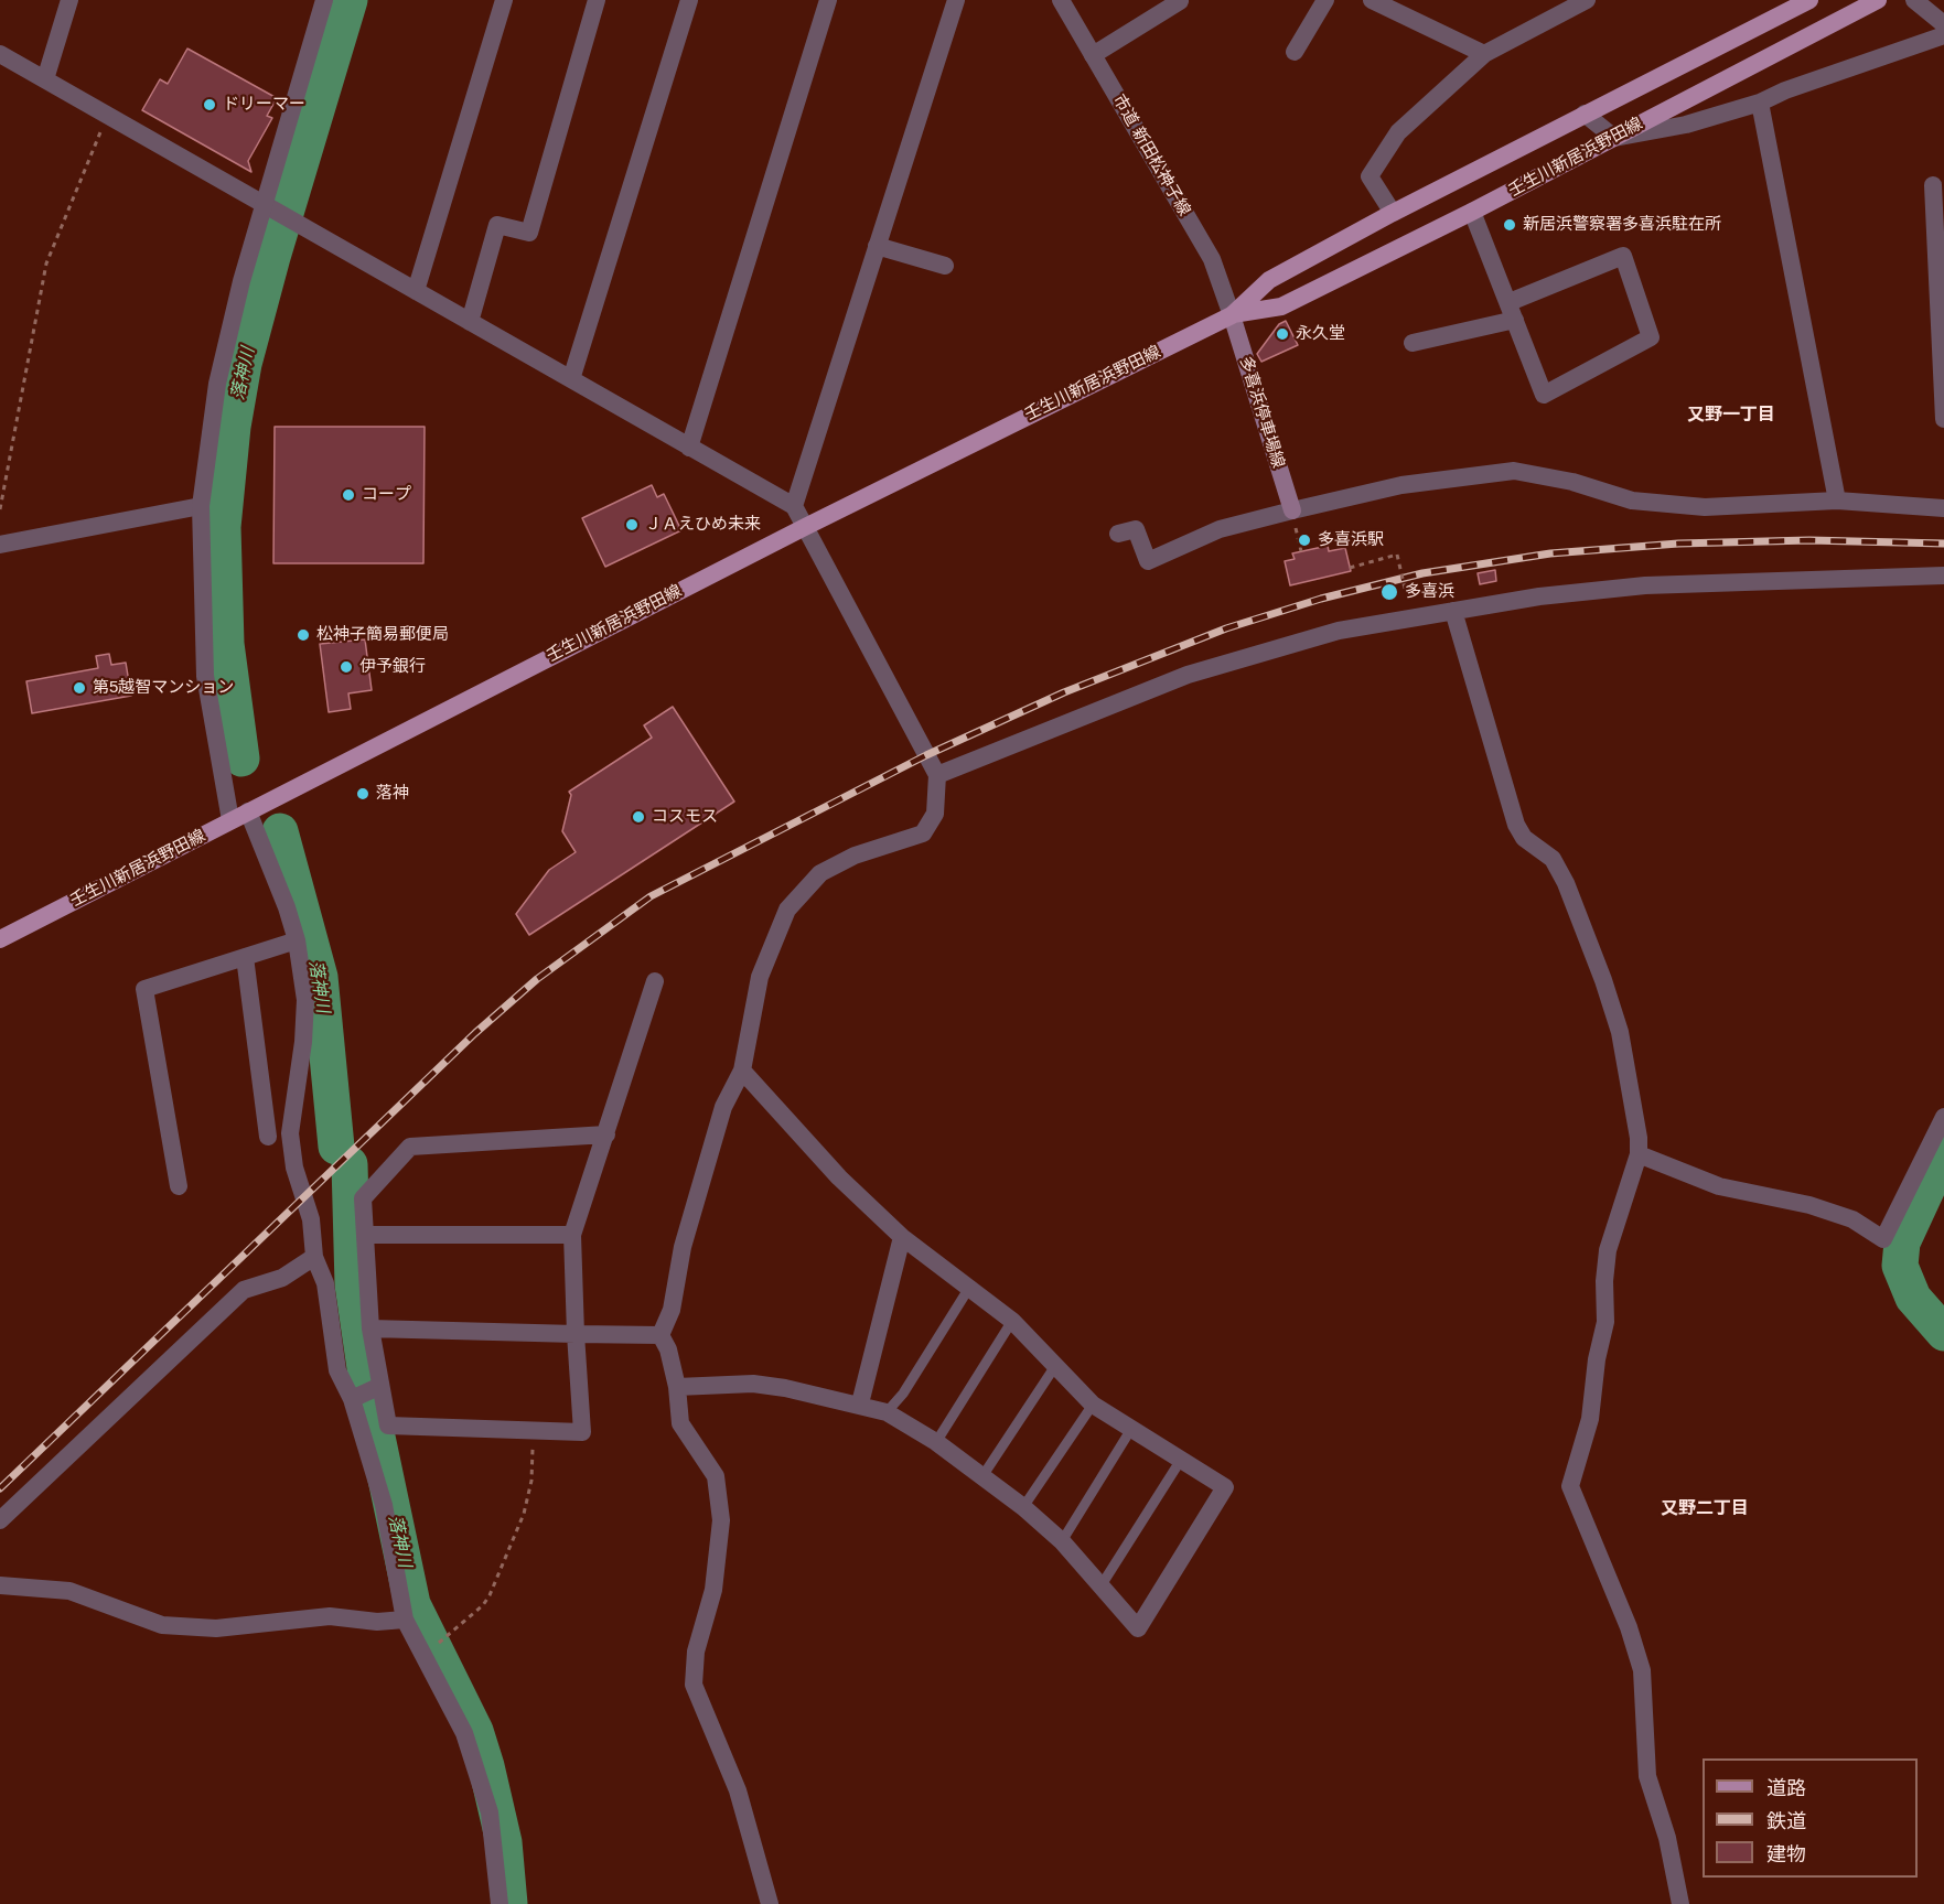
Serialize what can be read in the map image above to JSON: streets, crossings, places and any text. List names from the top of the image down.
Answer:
{
  "streets": {
    "main road": ["壬生川新居浜野田線", "多喜浜停車場線"],
    "street": ["市道 新田松神子線"]
  },
  "crossings": [
    ["市道 新田松神子線", "壬生川新居浜野田線"],
    ["市道 新田松神子線", "多喜浜停車場線"],
    ["壬生川新居浜野田線", "多喜浜停車場線"]
  ],
  "districts": ["又野一丁目", "又野二丁目"],
  "water": ["落神川"],
  "places": [
    "ドリーマー",
    "新居浜警察署多喜浜駐在所",
    "永久堂",
    "コープ",
    "ＪＡえひめ未来",
    "多喜浜駅",
    "多喜浜",
    "松神子簡易郵便局",
    "伊予銀行",
    "第5越智マンション",
    "落神",
    "コスモス"
  ],
  "legend": ["道路", "鉄道", "建物"]
}
